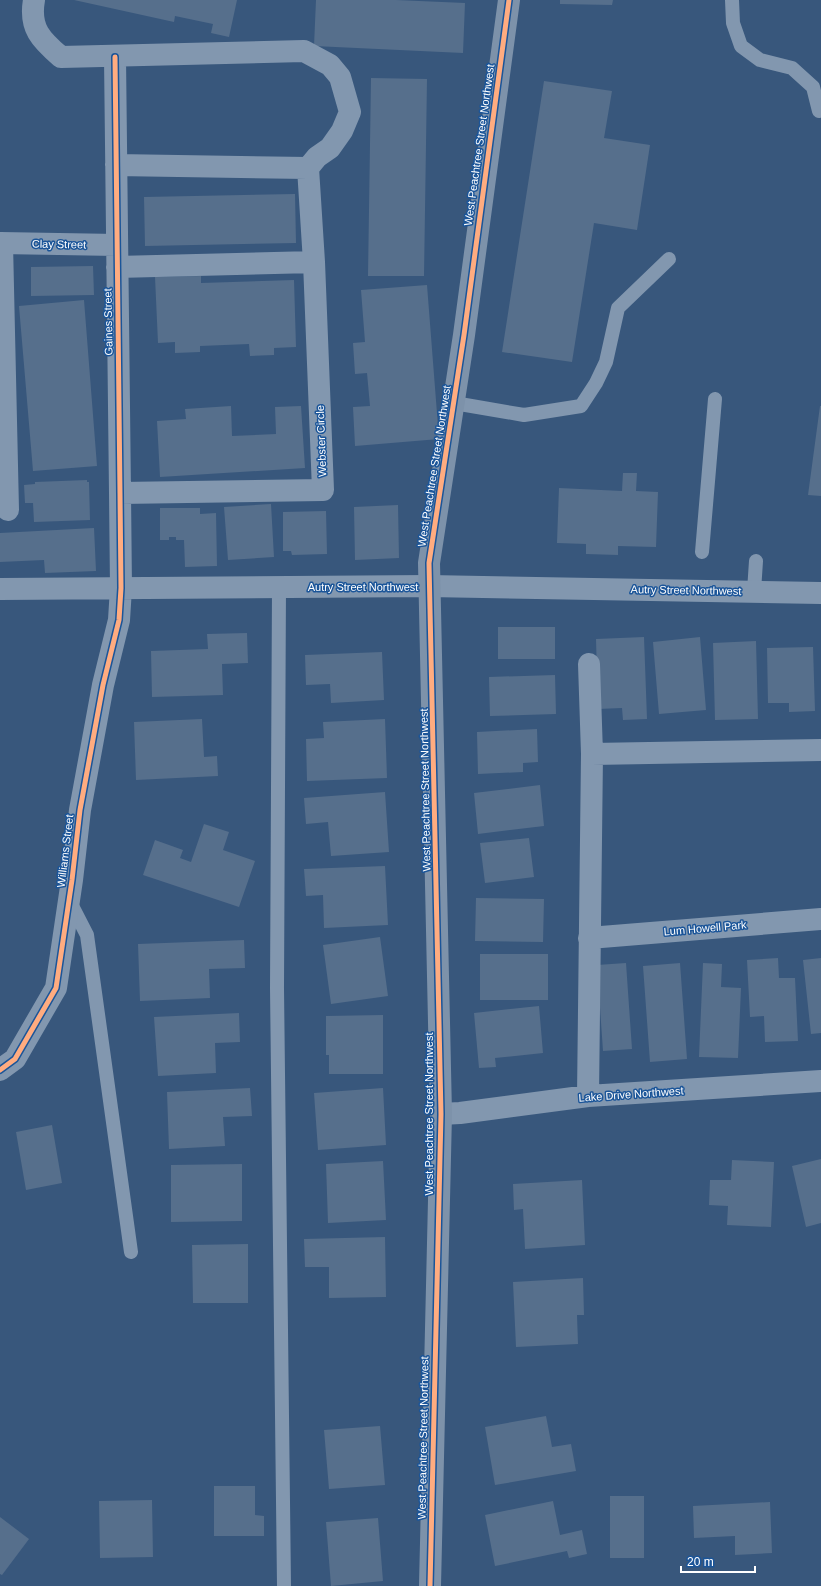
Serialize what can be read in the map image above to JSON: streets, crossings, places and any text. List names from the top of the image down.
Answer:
{
  "streets": {
    "street": [
      "West Peachtree Street Northwest",
      "Clay Street",
      "Gaines Street",
      "Webster Circle",
      "Autry Street Northwest",
      "Williams Street",
      "Lum Howell Park",
      "Lake Drive Northwest"
    ]
  },
  "crossings": [
    ["West Peachtree Street Northwest", "Autry Street Northwest"],
    ["West Peachtree Street Northwest", "Lake Drive Northwest"],
    ["Clay Street", "Gaines Street"],
    ["Gaines Street", "Webster Circle"],
    ["Gaines Street", "Autry Street Northwest"],
    ["Gaines Street", "Williams Street"],
    ["Autry Street Northwest", "Williams Street"]
  ],
  "scale_bar": "20 m"
}
